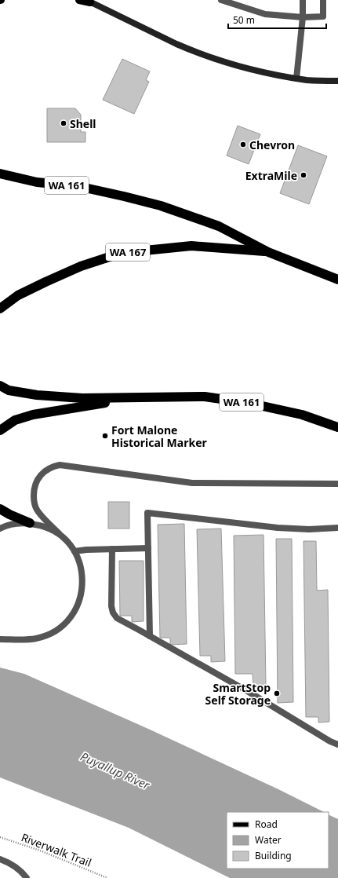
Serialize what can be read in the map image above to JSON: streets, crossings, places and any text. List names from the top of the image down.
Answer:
{
  "streets": {
    "highway": ["WA 161", "WA 167"],
    "path": ["Riverwalk Trail"]
  },
  "crossings": [
    ["WA 161", "WA 167"]
  ],
  "water": ["Puyallup River"],
  "places": [
    "Shell",
    "Chevron",
    "ExtraMile",
    "Fort Malone Historical Marker",
    "SmartStop Self Storage"
  ],
  "legend": ["Road", "Water", "Building"],
  "scale_bar": "50 m"
}
